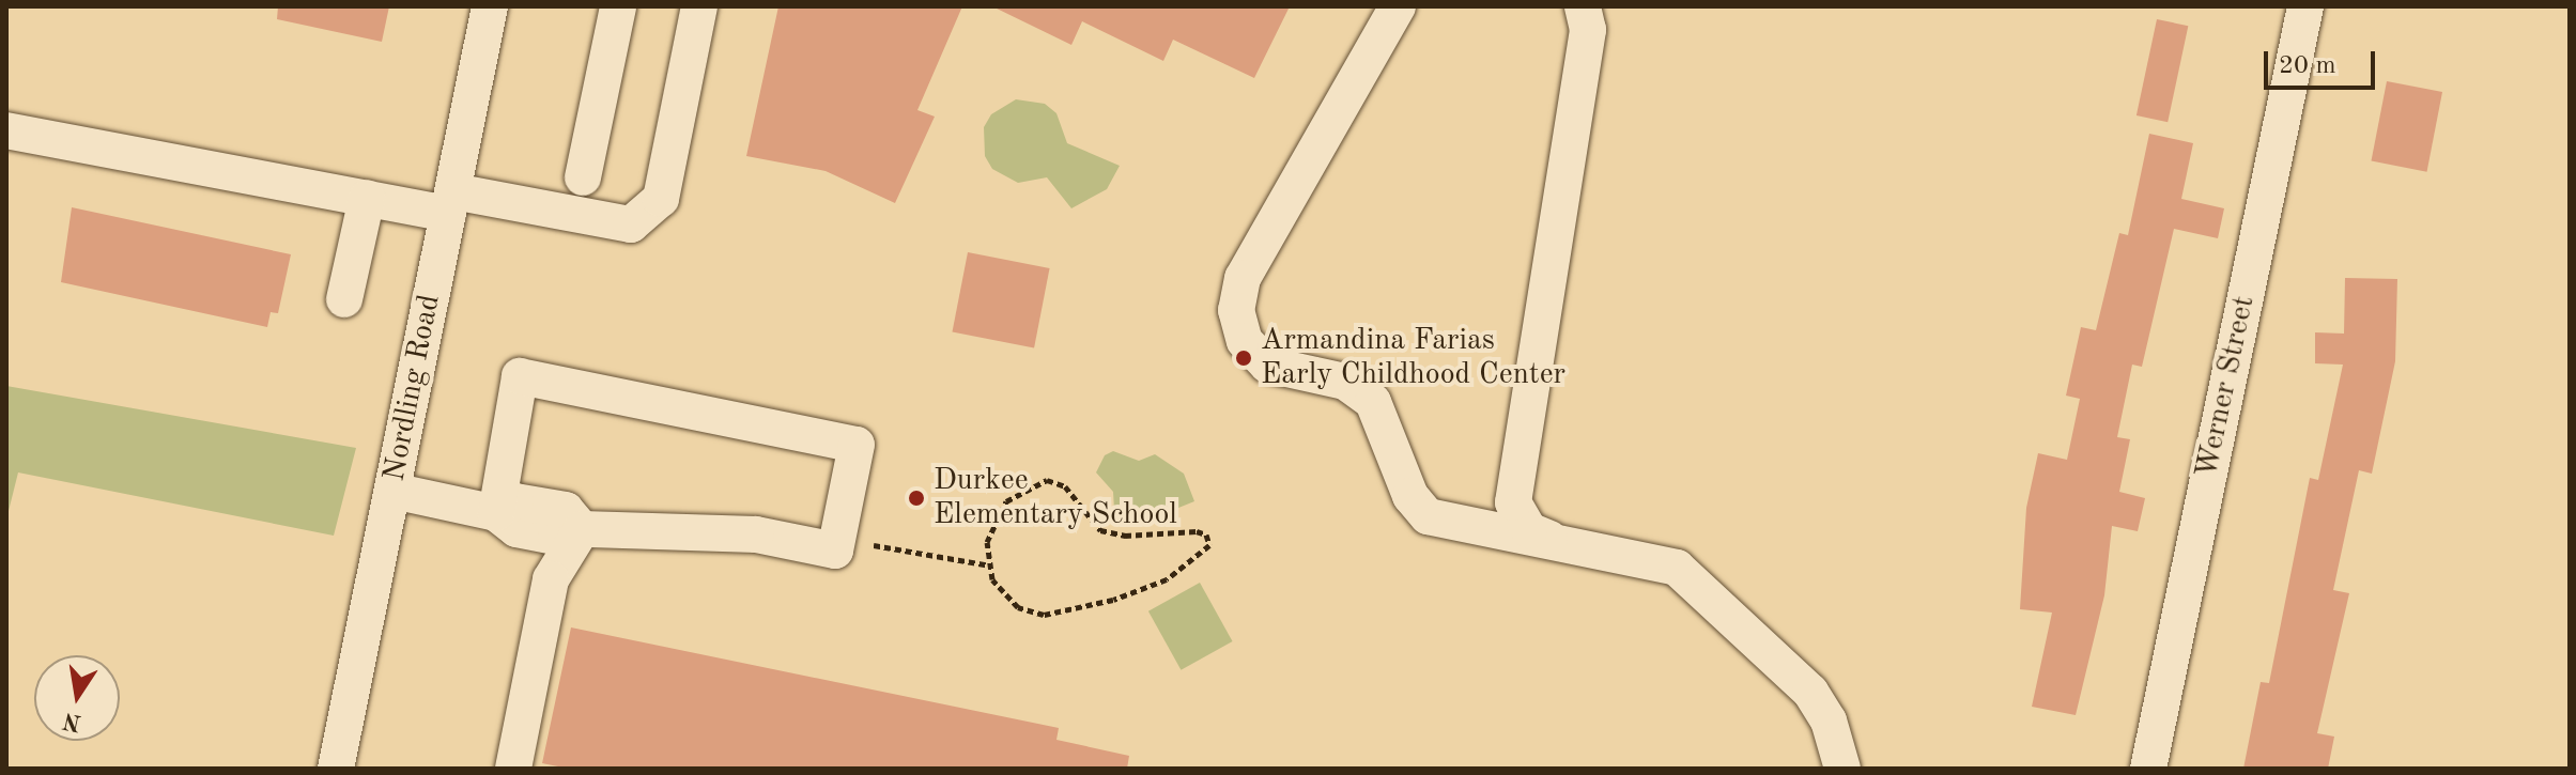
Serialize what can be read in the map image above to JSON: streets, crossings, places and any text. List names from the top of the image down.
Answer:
{
  "streets": {
    "street": ["Werner Street", "Nordling Road"]
  },
  "places": ["Armandina Farias Early Childhood Center", "Durkee Elementary School"],
  "scale_bar": "20 m",
  "north": "bottom"
}
